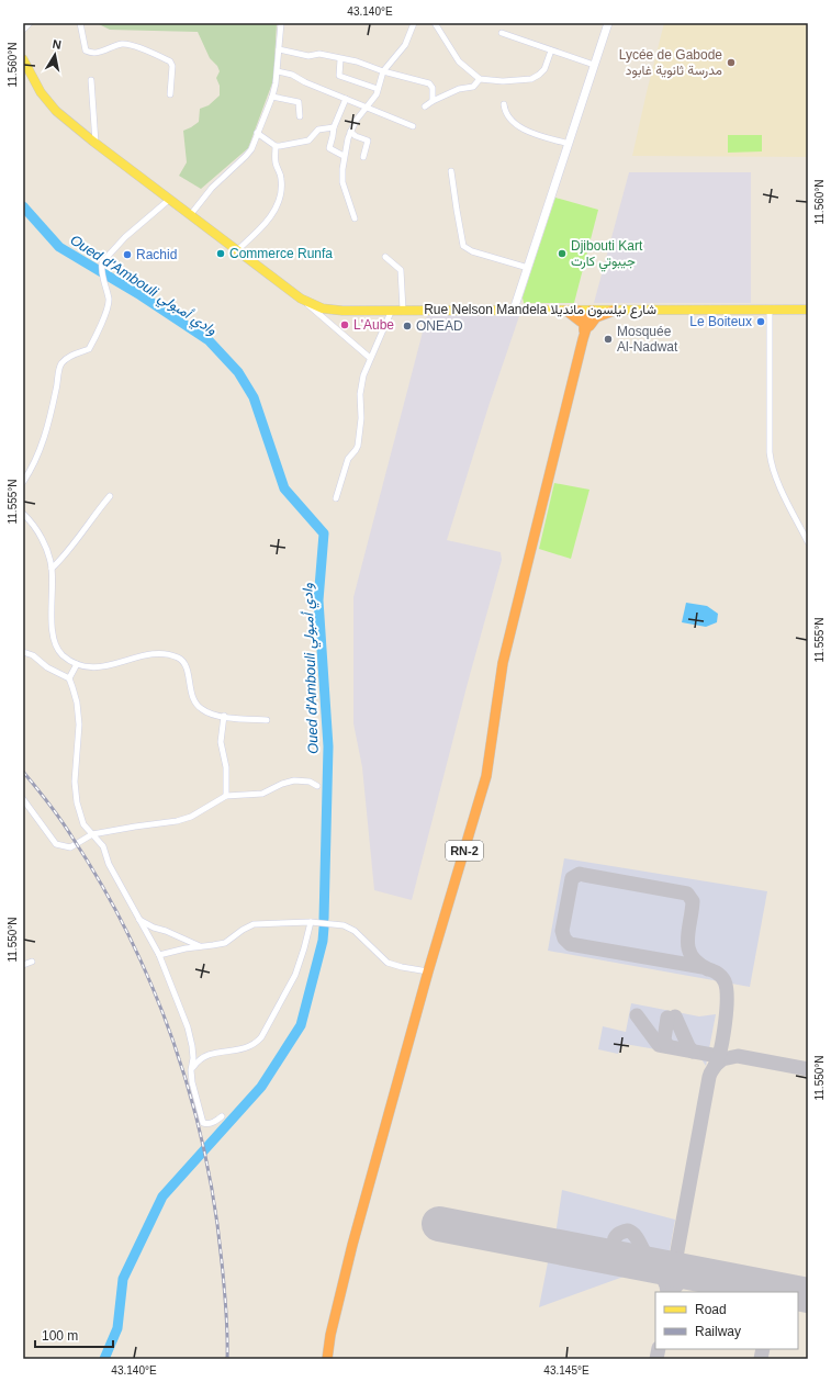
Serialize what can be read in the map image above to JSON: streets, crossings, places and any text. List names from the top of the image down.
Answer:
{
  "streets": {
    "highway": ["RN-2"],
    "main road": ["Rue Nelson Mandela شارع نيلسون مانديلا"]
  },
  "crossings": [
    ["Rue Nelson Mandela شارع نيلسون مانديلا", "RN-2"]
  ],
  "water": ["Oued d'Ambouli وادي أمبولي"],
  "places": [
    "Lycée de Gabode مدرسة ثانوية غابود",
    "Commerce Runfa",
    "Djibouti Kart جيبوتي كارت",
    "Rachid",
    "Le Boiteux",
    "L'Aube",
    "ONEAD",
    "Mosquée Al-Nadwat"
  ],
  "legend": ["Road", "Railway"],
  "scale_bar": "100 m",
  "north": "top",
  "coordinates": [
    "43.140°E",
    "11.560°N",
    "11.555°N",
    "11.550°N",
    "43.145°E"
  ]
}
